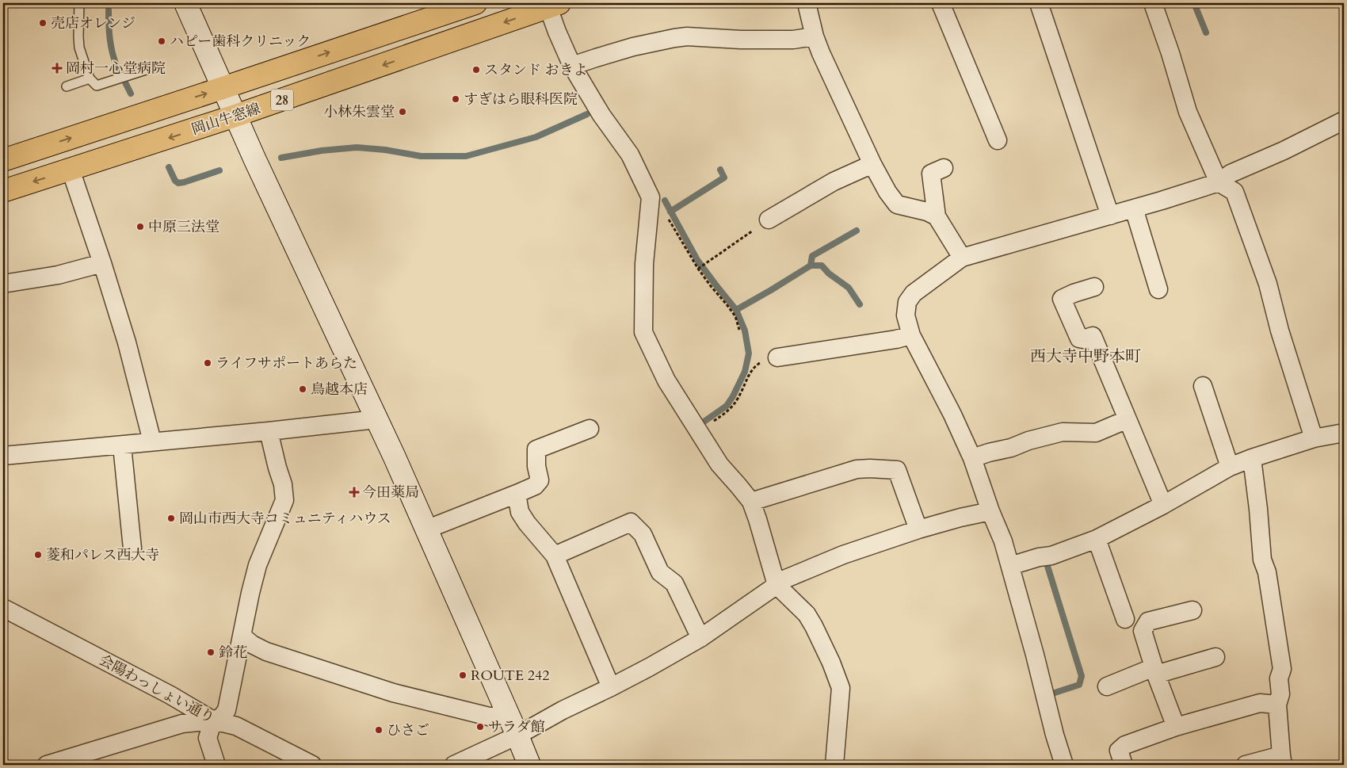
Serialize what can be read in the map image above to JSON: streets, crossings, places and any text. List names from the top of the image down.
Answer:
{
  "streets": {
    "main road": ["28", "岡山牛窓線"],
    "street": ["会陽わっしょい通り"]
  },
  "districts": ["西大寺中野本町"],
  "places": {
    "other": [
      "売店オレンジ",
      "ハピー歯科クリニック",
      "スタンド おきよ",
      "すぎはら眼科医院",
      "小林朱雲堂",
      "中原三法堂",
      "ライフサポートあらた",
      "鳥越本店",
      "岡山市西大寺コミュニティハウス",
      "菱和パレス西大寺",
      "鈴花",
      "ROUTE 242",
      "サラダ館",
      "ひさご"
    ],
    "health": ["岡村一心堂病院", "今田薬局"]
  }
}
